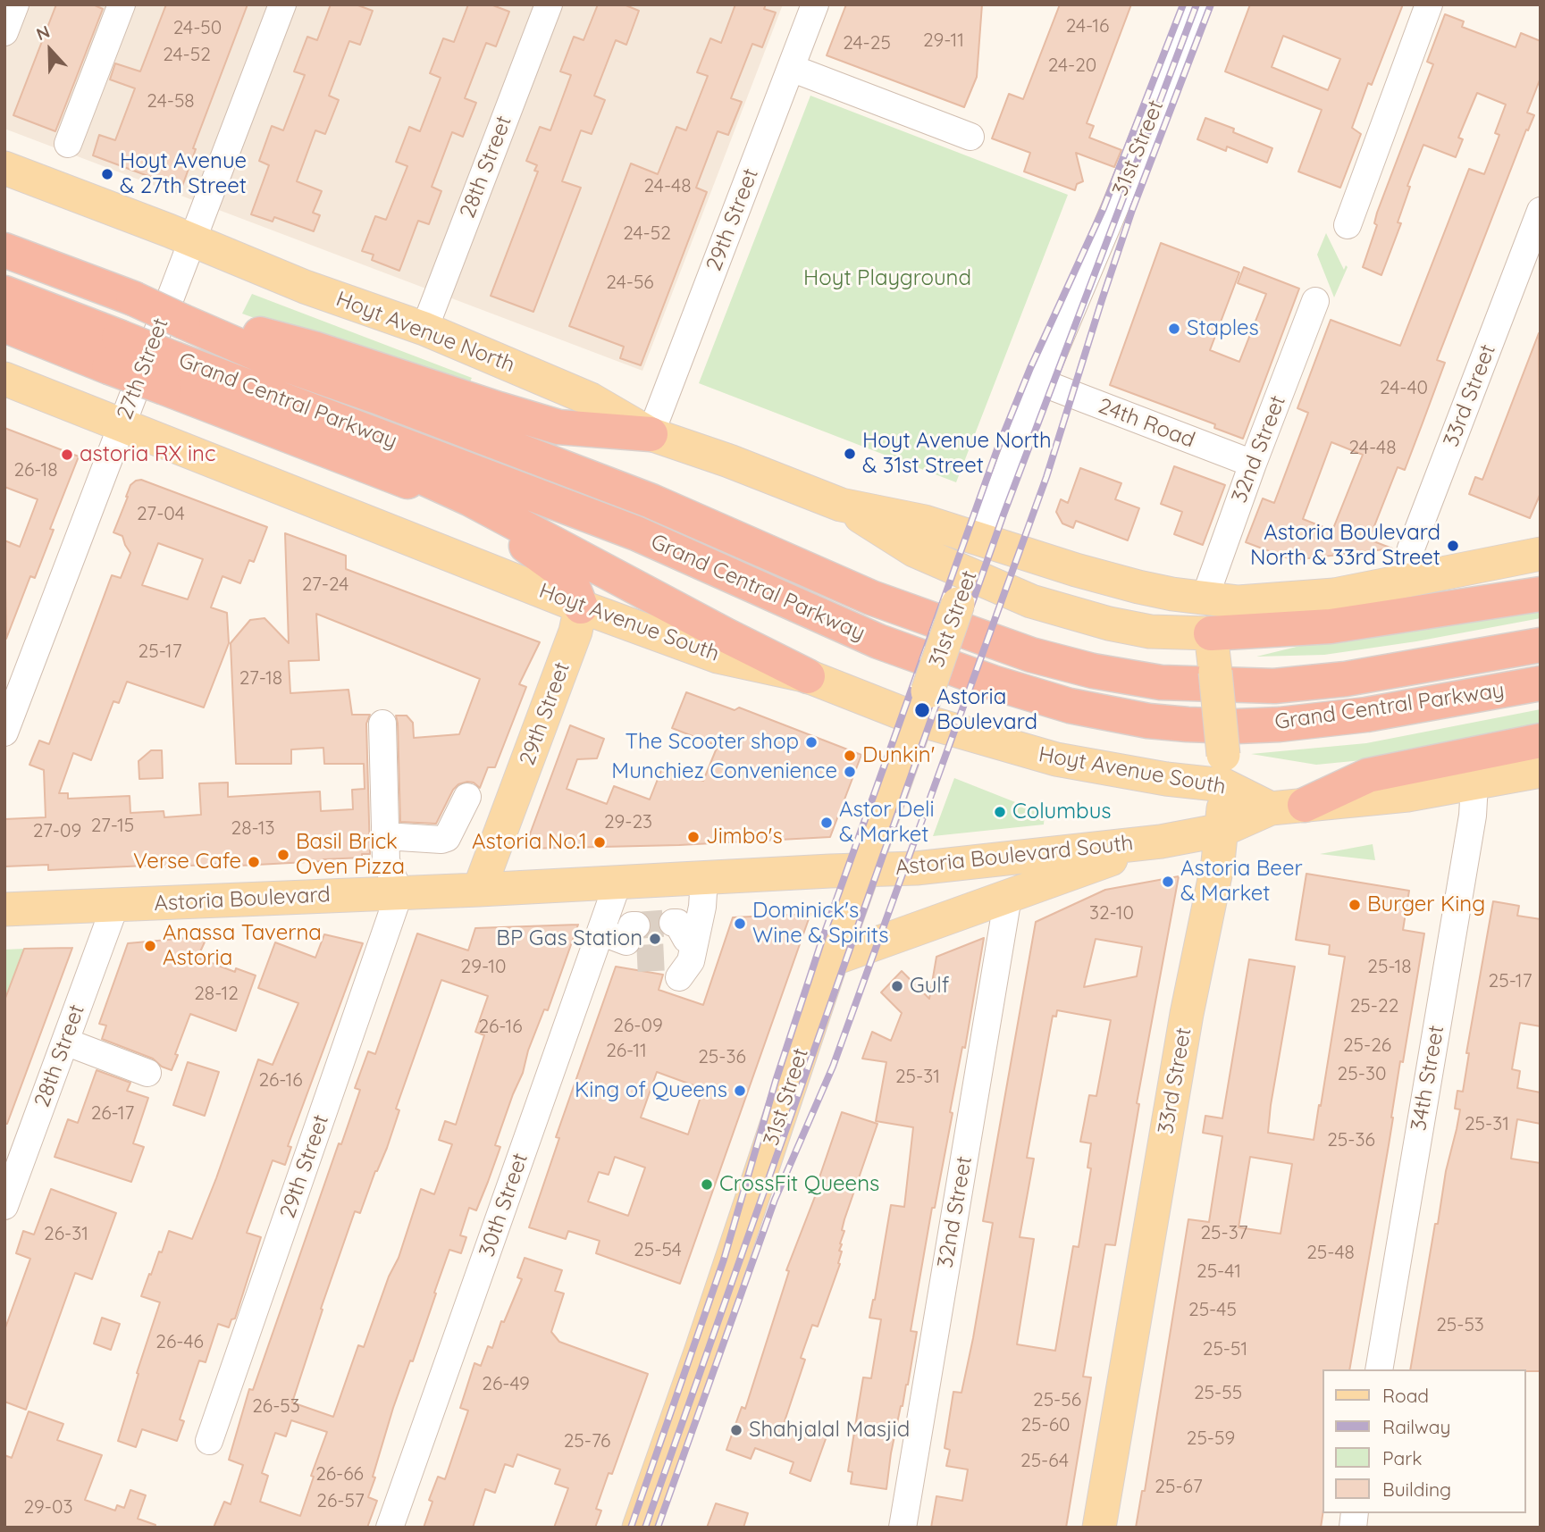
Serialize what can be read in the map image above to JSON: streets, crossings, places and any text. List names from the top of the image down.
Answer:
{
  "streets": {
    "highway": ["Grand Central Parkway"],
    "main road": [
      "31st Street",
      "29th Street",
      "Hoyt Avenue North",
      "33rd Street",
      "Hoyt Avenue South",
      "Astoria Boulevard South",
      "Astoria Boulevard"
    ],
    "street": [
      "28th Street",
      "27th Street",
      "24th Road",
      "32nd Street",
      "34th Street",
      "30th Street"
    ]
  },
  "crossings": [
    ["31st Street", "Hoyt Avenue North"],
    ["31st Street", "24th Road"],
    ["31st Street", "Hoyt Avenue South"],
    ["31st Street", "Astoria Boulevard South"],
    ["28th Street", "Hoyt Avenue North"],
    ["28th Street", "Astoria Boulevard"],
    ["29th Street", "Hoyt Avenue North"],
    ["29th Street", "Hoyt Avenue South"],
    ["29th Street", "Astoria Boulevard South"],
    ["29th Street", "Astoria Boulevard"],
    ["Hoyt Avenue North", "27th Street"],
    ["Hoyt Avenue North", "33rd Street"],
    ["Hoyt Avenue North", "32nd Street"],
    ["27th Street", "Hoyt Avenue South"],
    ["33rd Street", "Hoyt Avenue South"],
    ["33rd Street", "Astoria Boulevard South"],
    ["24th Road", "32nd Street"],
    ["Hoyt Avenue South", "Astoria Boulevard South"],
    ["Astoria Boulevard South", "Astoria Boulevard"],
    ["Astoria Boulevard South", "34th Street"],
    ["Astoria Boulevard South", "30th Street"]
  ],
  "parks": ["Hoyt Playground"],
  "places": [
    "Hoyt Avenue & 27th Street",
    "Staples",
    "Hoyt Avenue North & 31st Street",
    "astoria RX inc",
    "Astoria Boulevard North & 33rd Street",
    "Astoria Boulevard",
    "The Scooter shop",
    "Dunkin'",
    "Munchiez Convenience",
    "Columbus",
    "Astor Deli & Market",
    "Jimbo's",
    "Astoria No.1",
    "Basil Brick Oven Pizza",
    "Verse Cafe",
    "Astoria Beer & Market",
    "Burger King",
    "Dominick's Wine & Spirits",
    "BP Gas Station",
    "Anassa Taverna Astoria",
    "Gulf",
    "King of Queens",
    "CrossFit Queens",
    "Shahjalal Masjid"
  ],
  "house_numbers": [
    "24-16",
    "24-50",
    "29-11",
    "24-25",
    "24-52",
    "24-20",
    "24-58",
    "24-48",
    "24-52",
    "24-56",
    "24-40",
    "24-48",
    "26-18",
    "27-04",
    "27-24",
    "25-17",
    "27-18",
    "29-23",
    "27-15",
    "28-13",
    "27-09",
    "32-10",
    "29-10",
    "25-18",
    "25-17",
    "28-12",
    "25-22",
    "26-09",
    "26-16",
    "25-26",
    "26-11",
    "25-36",
    "25-30",
    "25-31",
    "26-16",
    "26-17",
    "25-31",
    "25-36",
    "25-37",
    "26-31",
    "25-54",
    "25-48",
    "25-41",
    "25-45",
    "25-53",
    "26-46",
    "25-51",
    "26-49",
    "25-55",
    "25-56",
    "26-53",
    "25-60",
    "25-59",
    "25-76",
    "25-64",
    "26-66",
    "25-67",
    "26-57",
    "29-03"
  ],
  "legend": [
    "Road",
    "Railway",
    "Park",
    "Building"
  ],
  "north": "top"
}
